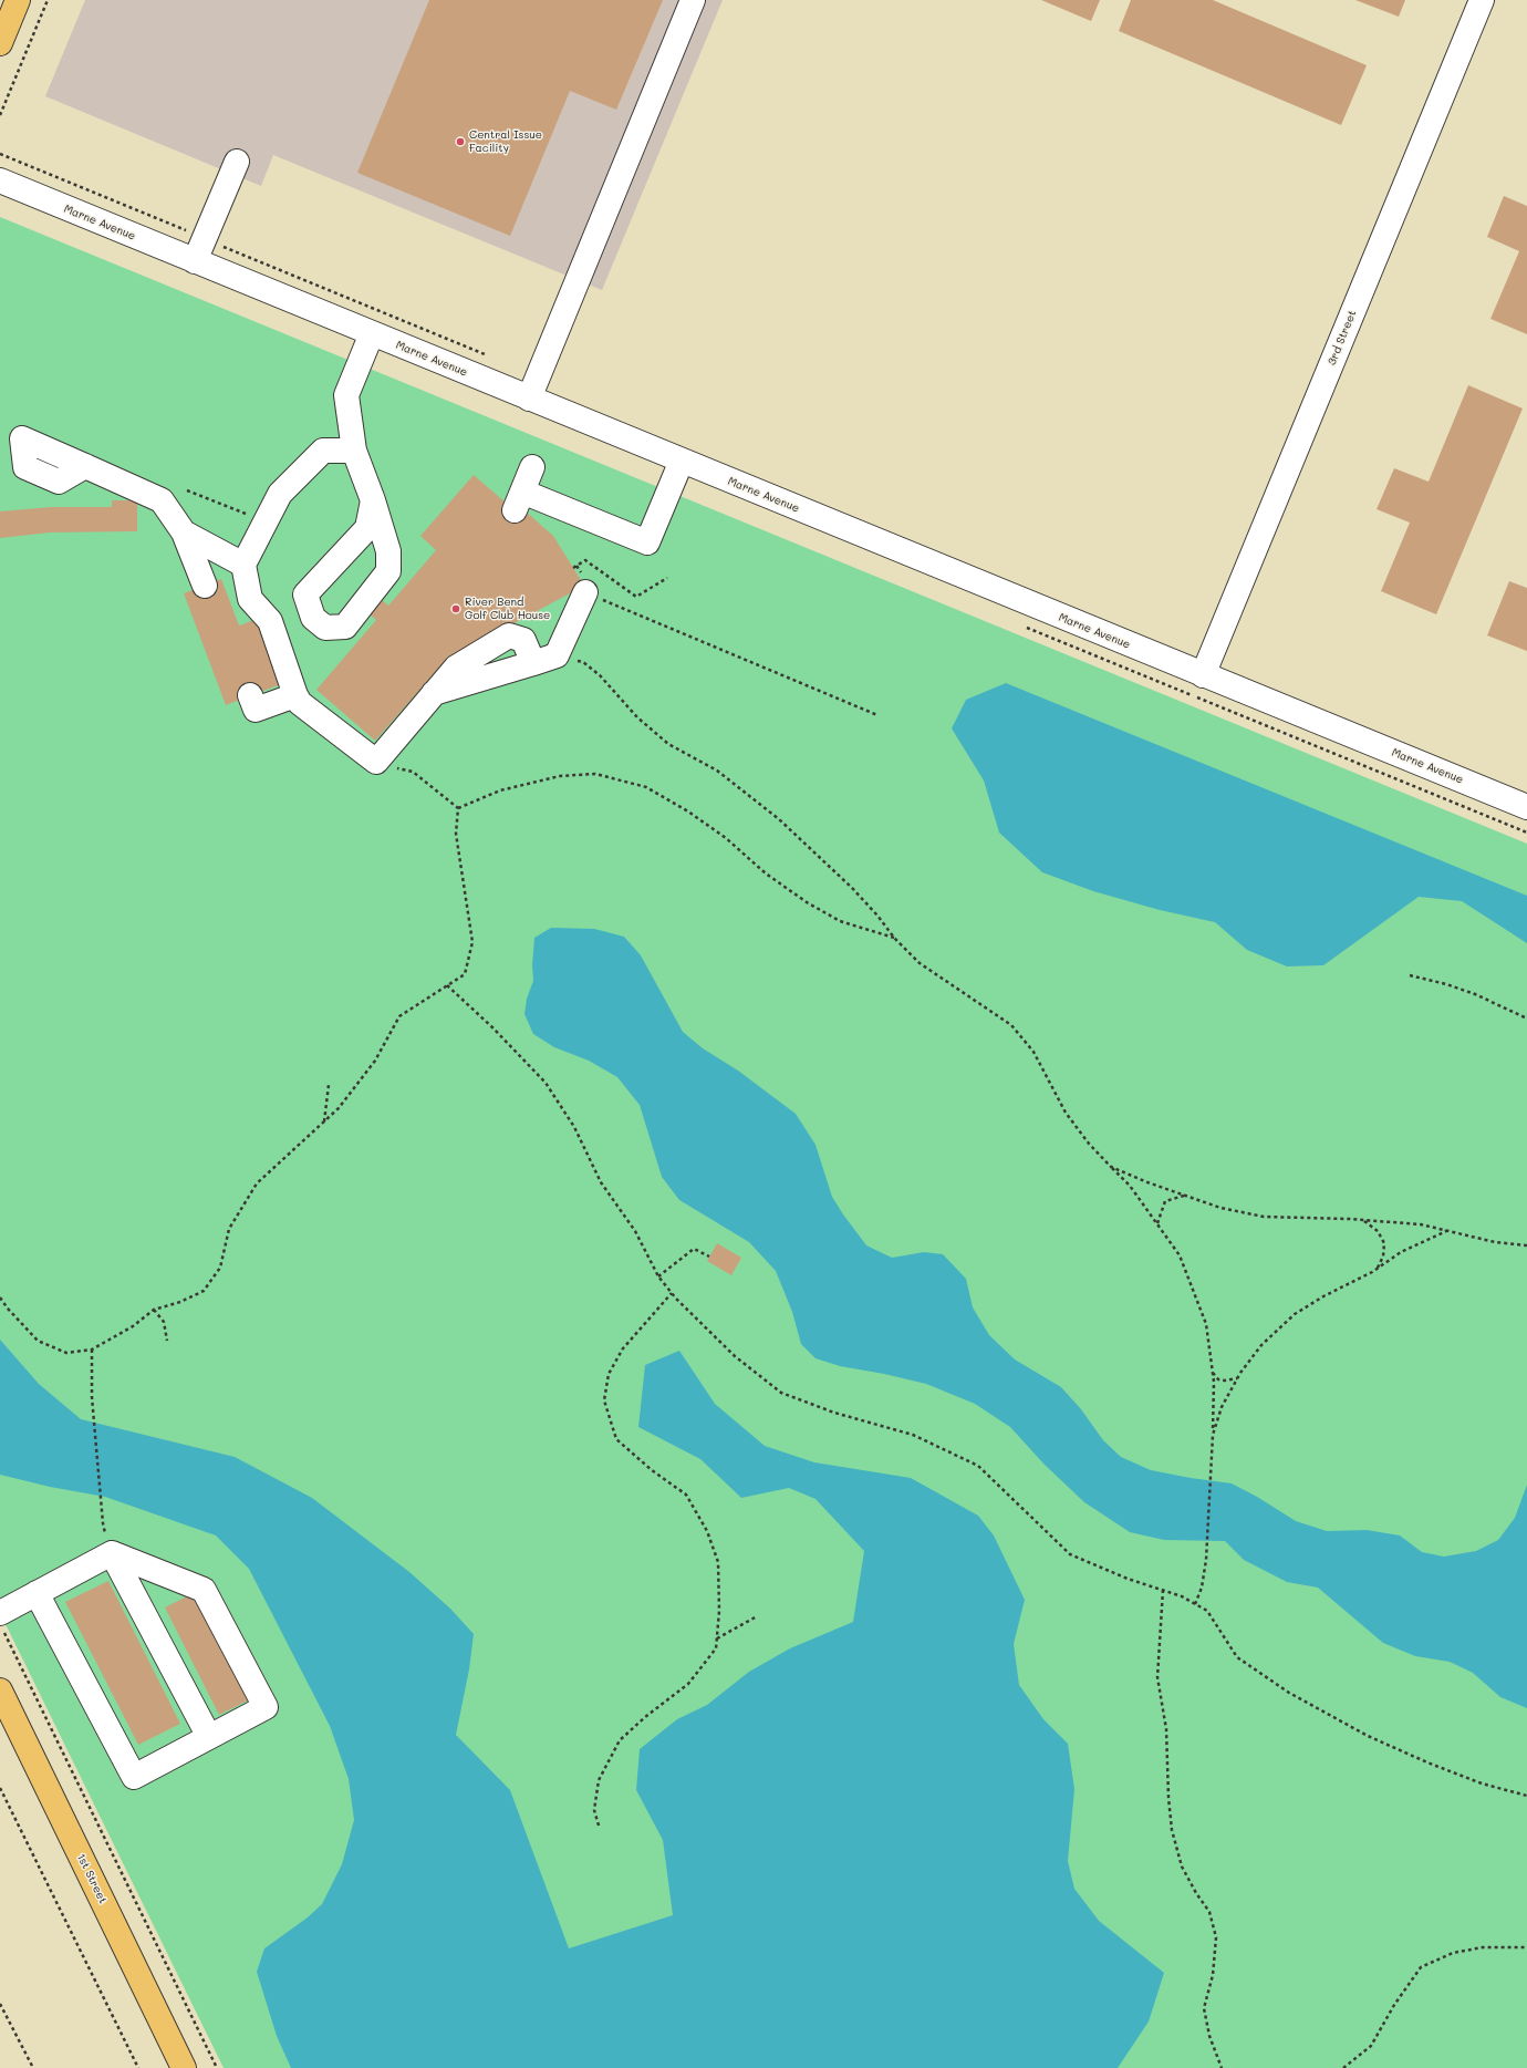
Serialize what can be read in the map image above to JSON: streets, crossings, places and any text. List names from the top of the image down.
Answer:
{
  "streets": {
    "main road": ["1st Street"],
    "street": ["Marne Avenue", "3rd Street"]
  },
  "crossings": [
    ["Marne Avenue", "3rd Street"]
  ],
  "places": ["Central Issue Facility", "River Bend Golf Club House"]
}
